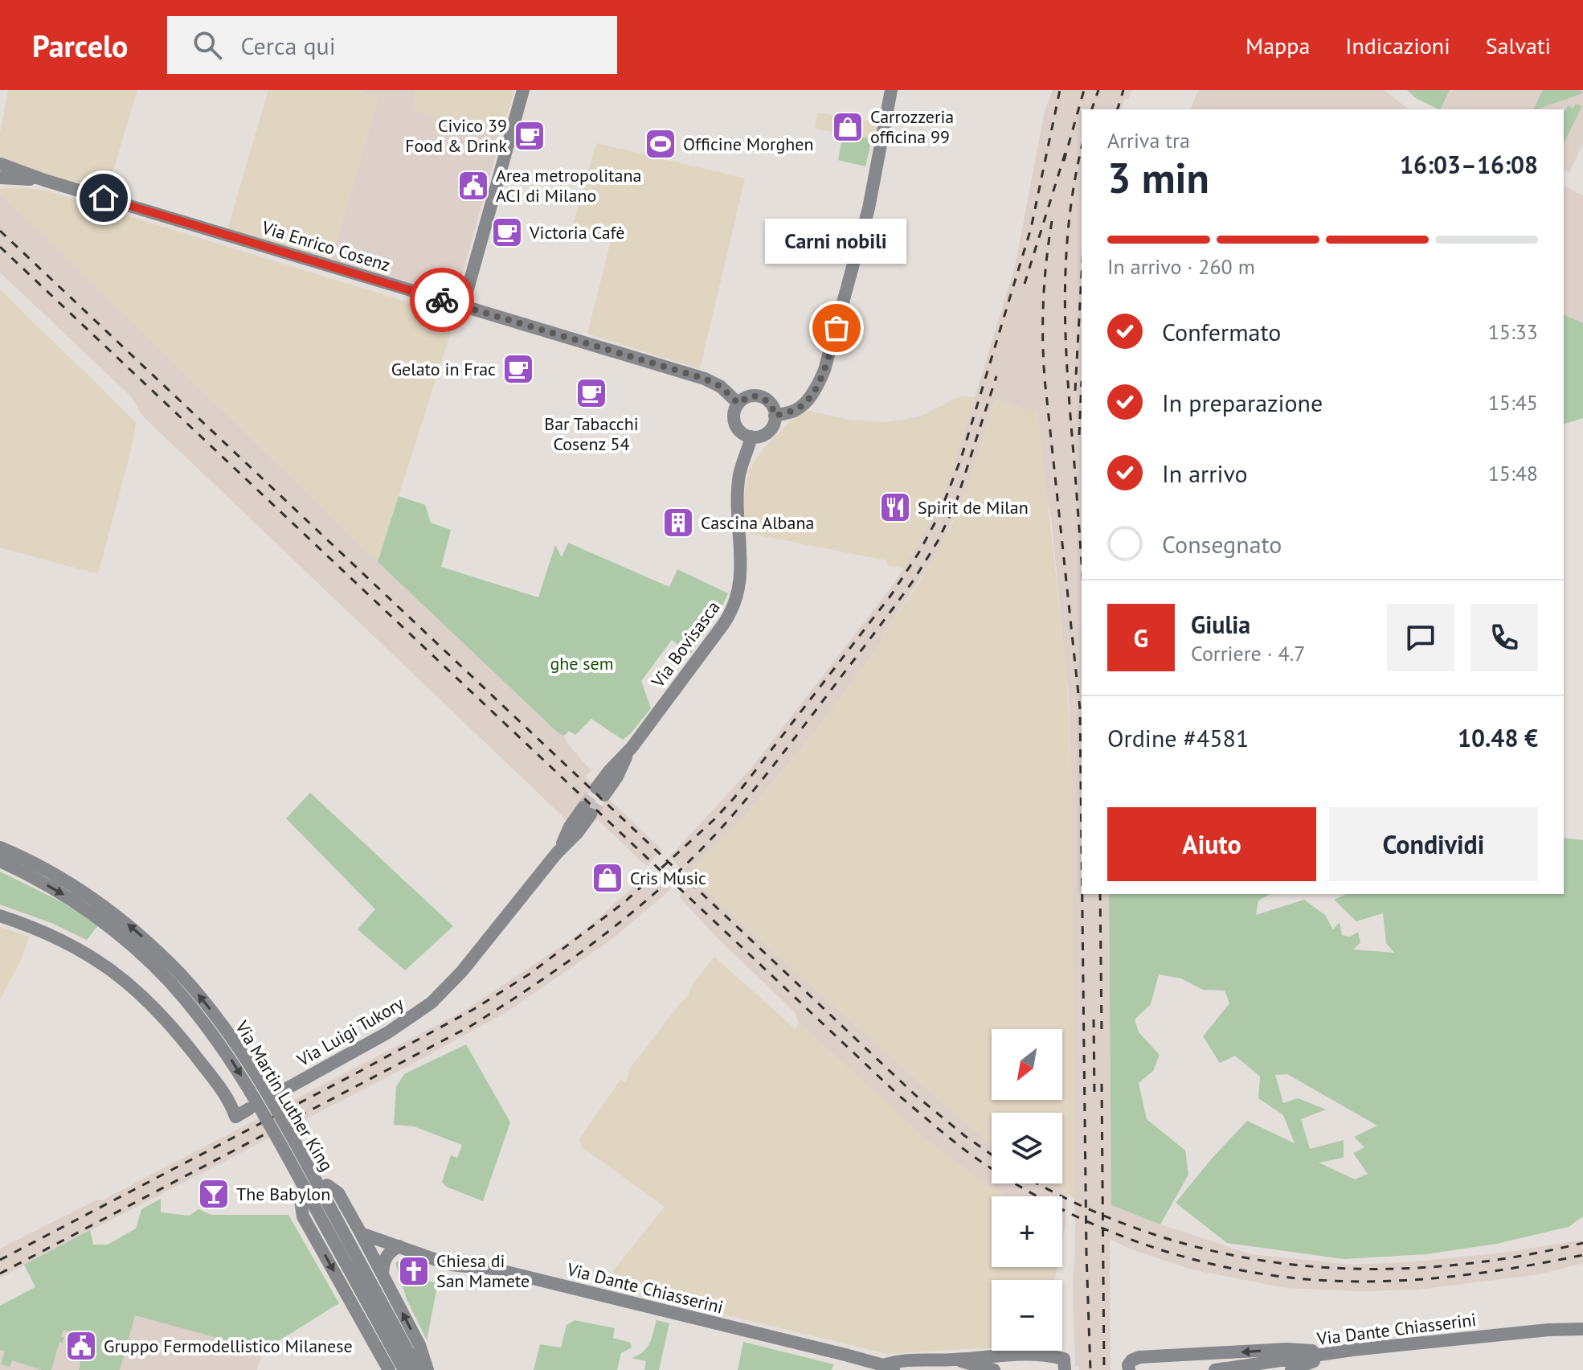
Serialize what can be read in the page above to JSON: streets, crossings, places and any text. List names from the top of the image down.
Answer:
{
  "streets": {
    "street": [
      "Via Enrico Cosenz",
      "Via Bovisasca",
      "Via Luigi Tukory",
      "Via Martin Luther King",
      "Via Dante Chiasserini"
    ]
  },
  "crossings": [
    ["Via Enrico Cosenz", "Via Bovisasca"]
  ],
  "parks": ["ghe sem"],
  "places": {
    "shop": ["Carrozzeria officina 99", "Cris Music"],
    "cafe": [
      "Civico 39 Food & Drink",
      "Victoria Cafè",
      "Gelato in Frac",
      "Bar Tabacchi Cosenz 54"
    ],
    "sports": ["Officine Morghen"],
    "public building": ["Area metropolitana ACI di Milano", "Gruppo Fermodellistico Milanese"],
    "other": ["Carni nobili"],
    "restaurant": ["Spirit de Milan"],
    "building": ["Cascina Albana"],
    "bar": ["The Babylon"],
    "church": ["Chiesa di San Mamete"]
  },
  "north": "bottom left",
  "page": {
    "header": "Parcelo",
    "search": "Cerca qui",
    "nav": ["Mappa", "Indicazioni", "Salvati"],
    "heading": ["3 min", "Arriva tra", "16:03–16:08"],
    "panel": [
      "Giulia",
      "Corriere · 4.7",
      "Ordine #4581",
      "10.48 €"
    ],
    "bubble": "Carni nobili",
    "bar": "In arrivo · 260 m",
    "list": [
      ["Confermato", "15:33"],
      ["In preparazione", "15:45"],
      ["In arrivo", "15:48"],
      "Consegnato"
    ],
    "round": "G",
    "buttons": ["Aiuto", "Condividi"],
    "map_buttons": ["+", "−"]
  }
}
